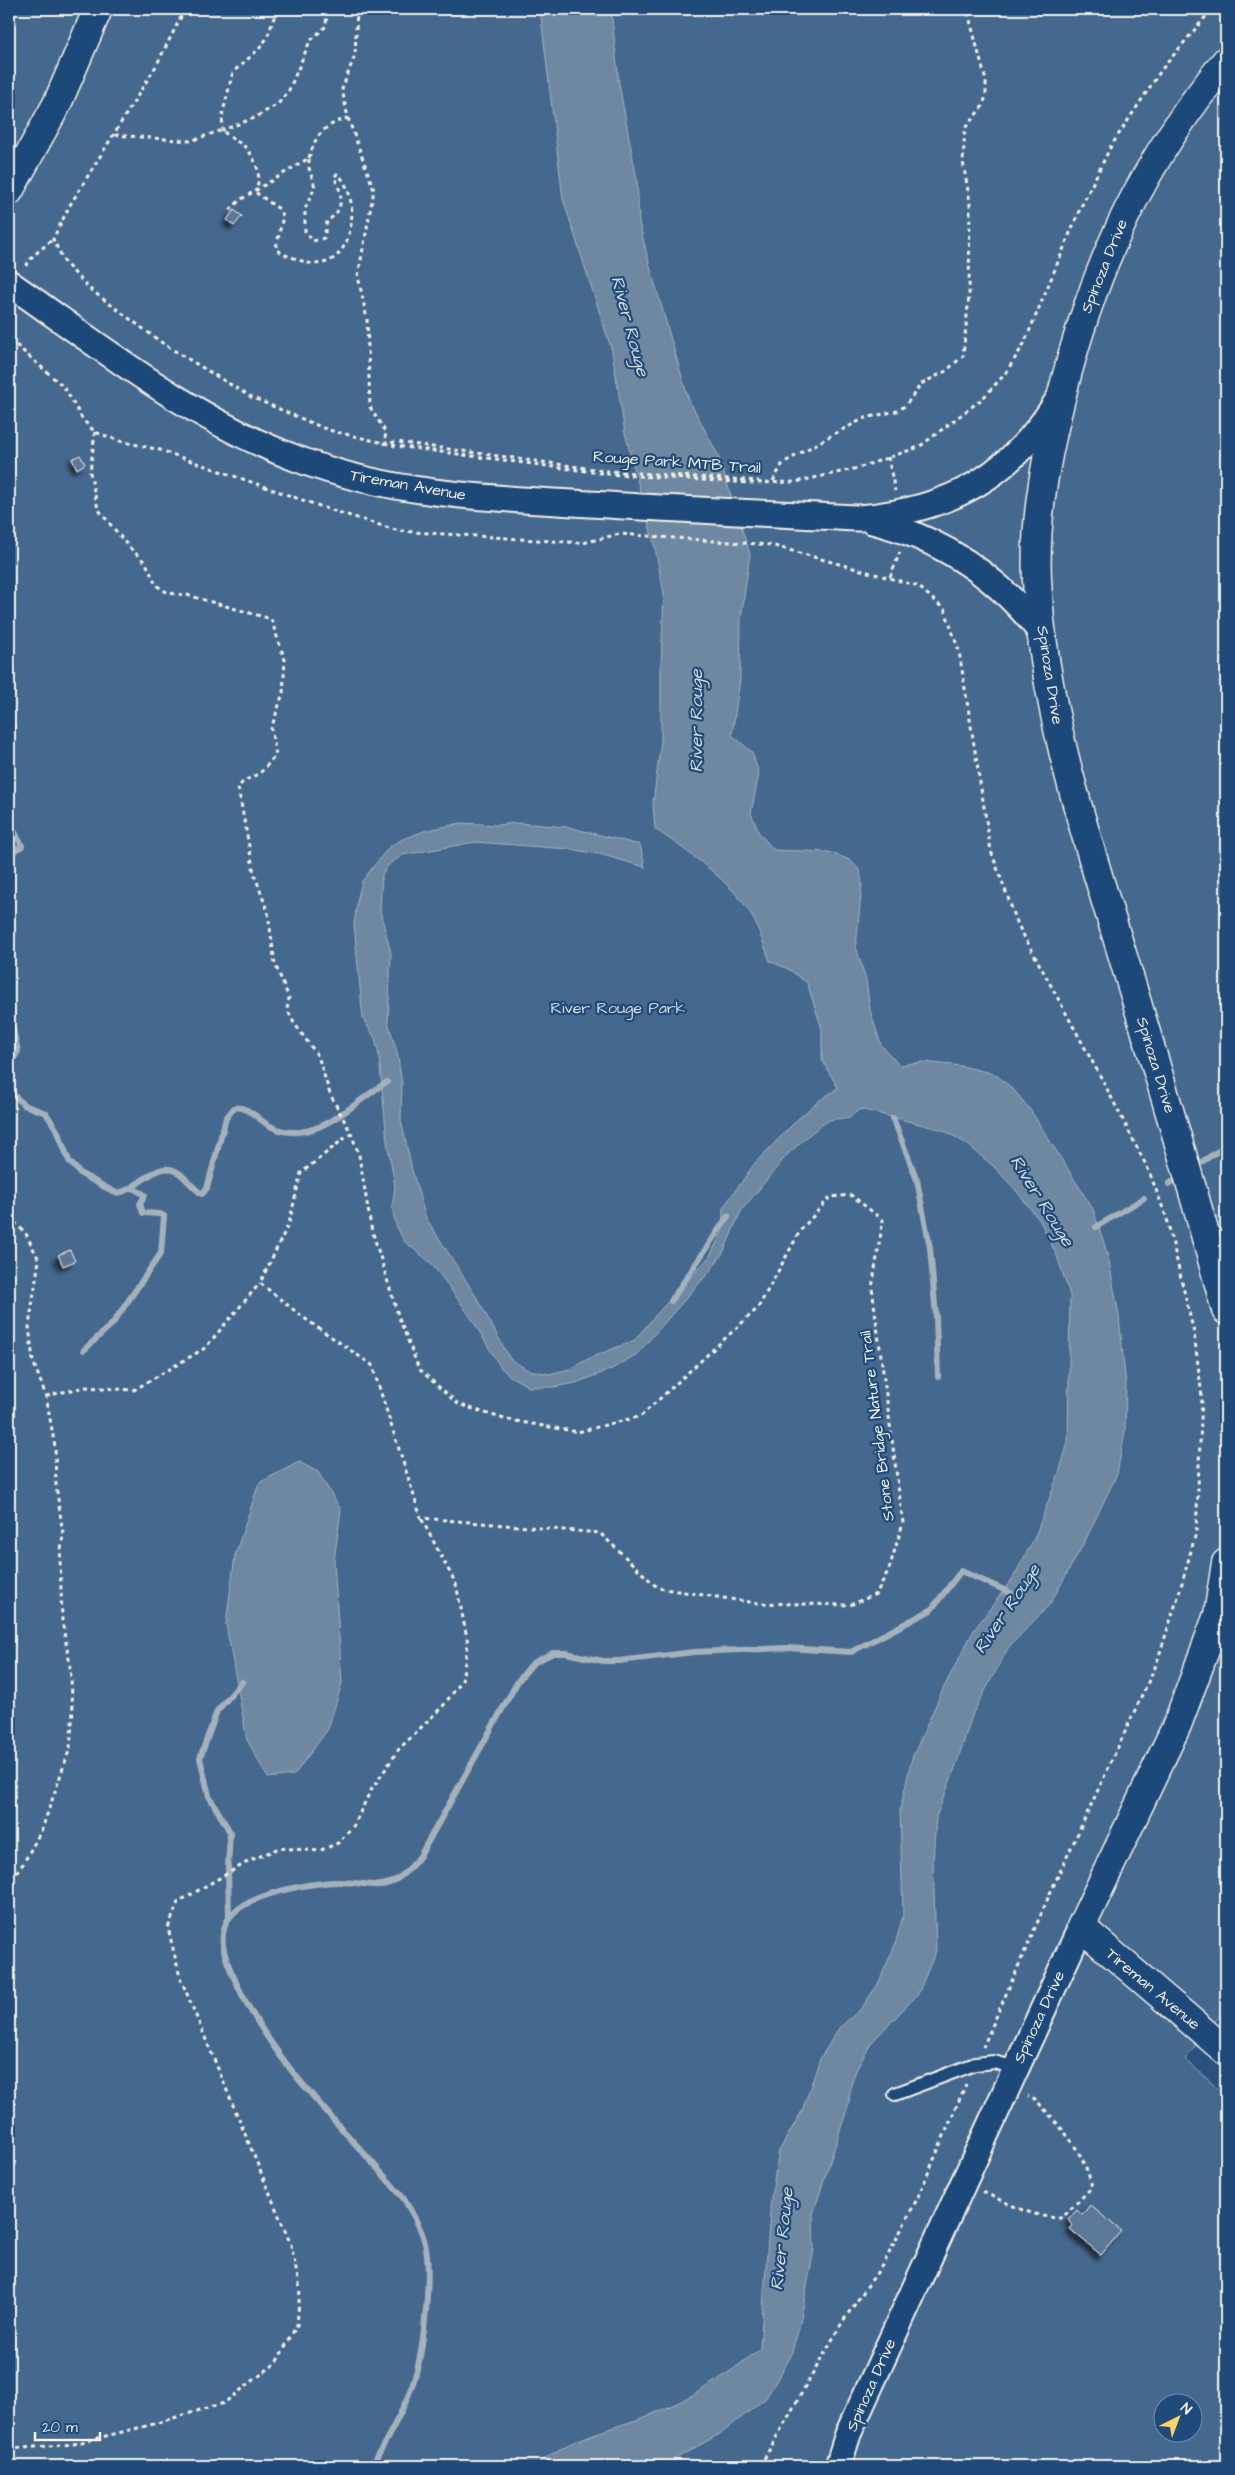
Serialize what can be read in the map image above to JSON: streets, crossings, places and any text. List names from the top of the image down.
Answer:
{
  "streets": {
    "street": ["Spinoza Drive", "Tireman Avenue"],
    "path": ["Rouge Park MTB Trail", "Stone Bridge Nature Trail"]
  },
  "crossings": [
    ["Spinoza Drive", "Tireman Avenue"]
  ],
  "water": ["River Rouge"],
  "parks": ["River Rouge Park"],
  "scale_bar": "20 m",
  "north": "top right"
}
